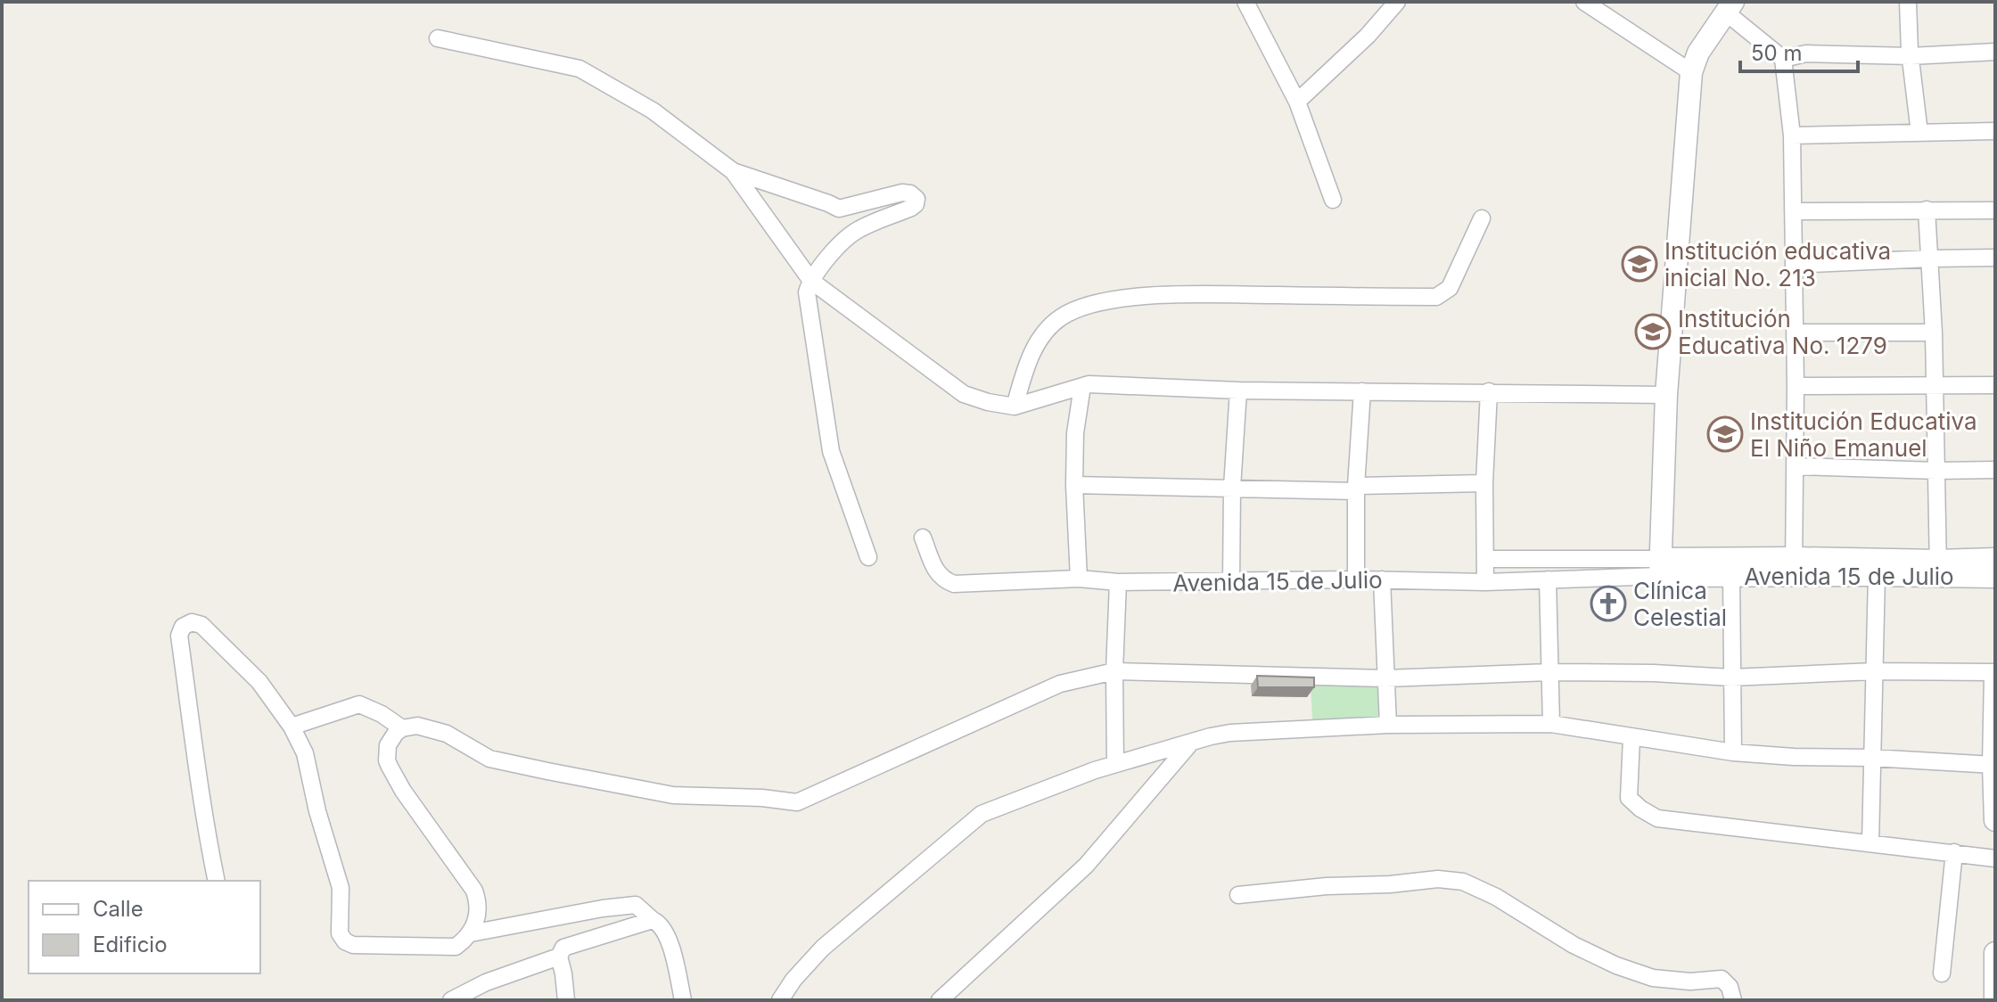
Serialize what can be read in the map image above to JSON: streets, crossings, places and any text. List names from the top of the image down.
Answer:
{
  "streets": {
    "street": ["Avenida 15 de Julio"]
  },
  "places": {
    "school or university": ["Institución educativa inicial No. 213", "Institución Educativa No. 1279", "Institución Educativa El Niño Emanuel"],
    "church": ["Clínica Celestial"]
  },
  "legend": ["Calle", "Edificio"],
  "scale_bar": "50 m"
}
